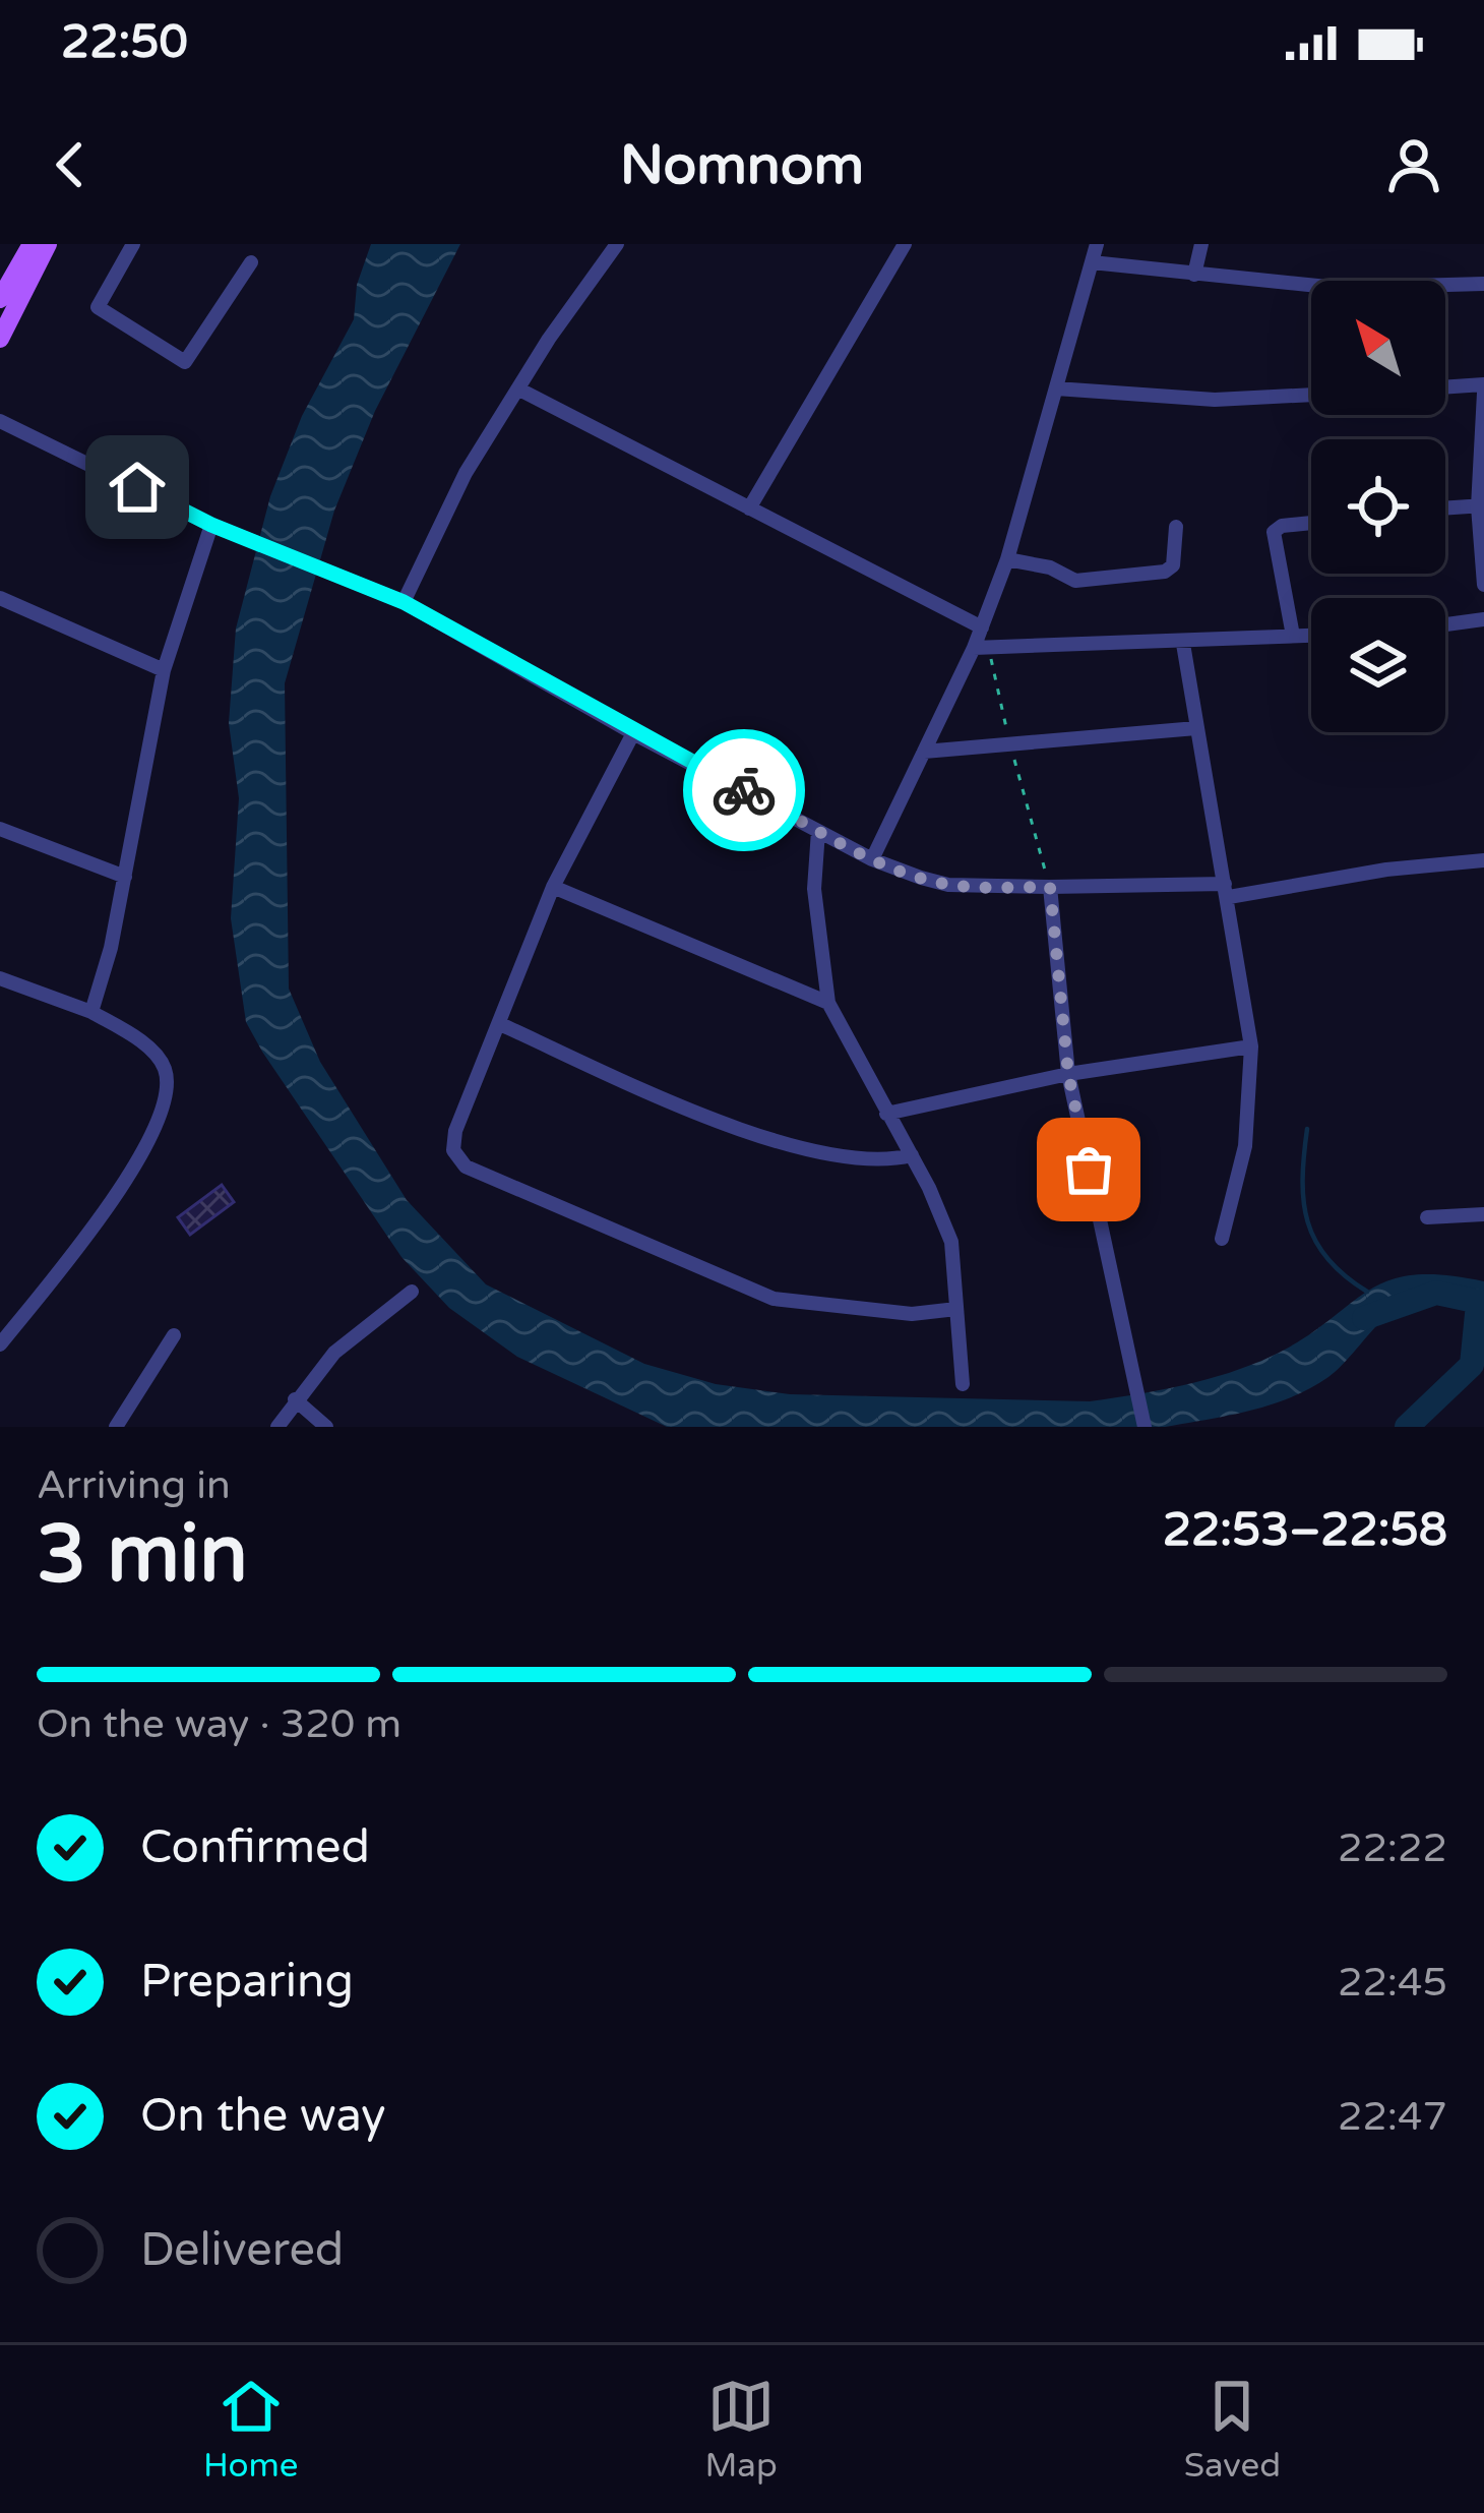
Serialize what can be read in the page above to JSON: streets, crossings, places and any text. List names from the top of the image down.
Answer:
{
  "north": "top left",
  "page": {
    "status": "22:50",
    "header": "Nomnom",
    "heading": ["3 min", "Arriving in", "22:53–22:58"],
    "bar": "On the way · 320 m",
    "list": [
      ["Confirmed", "22:22"],
      ["Preparing", "22:45"],
      ["On the way", "22:47"],
      "Delivered"
    ],
    "tabs": ["Home", "Map", "Saved"]
  }
}
